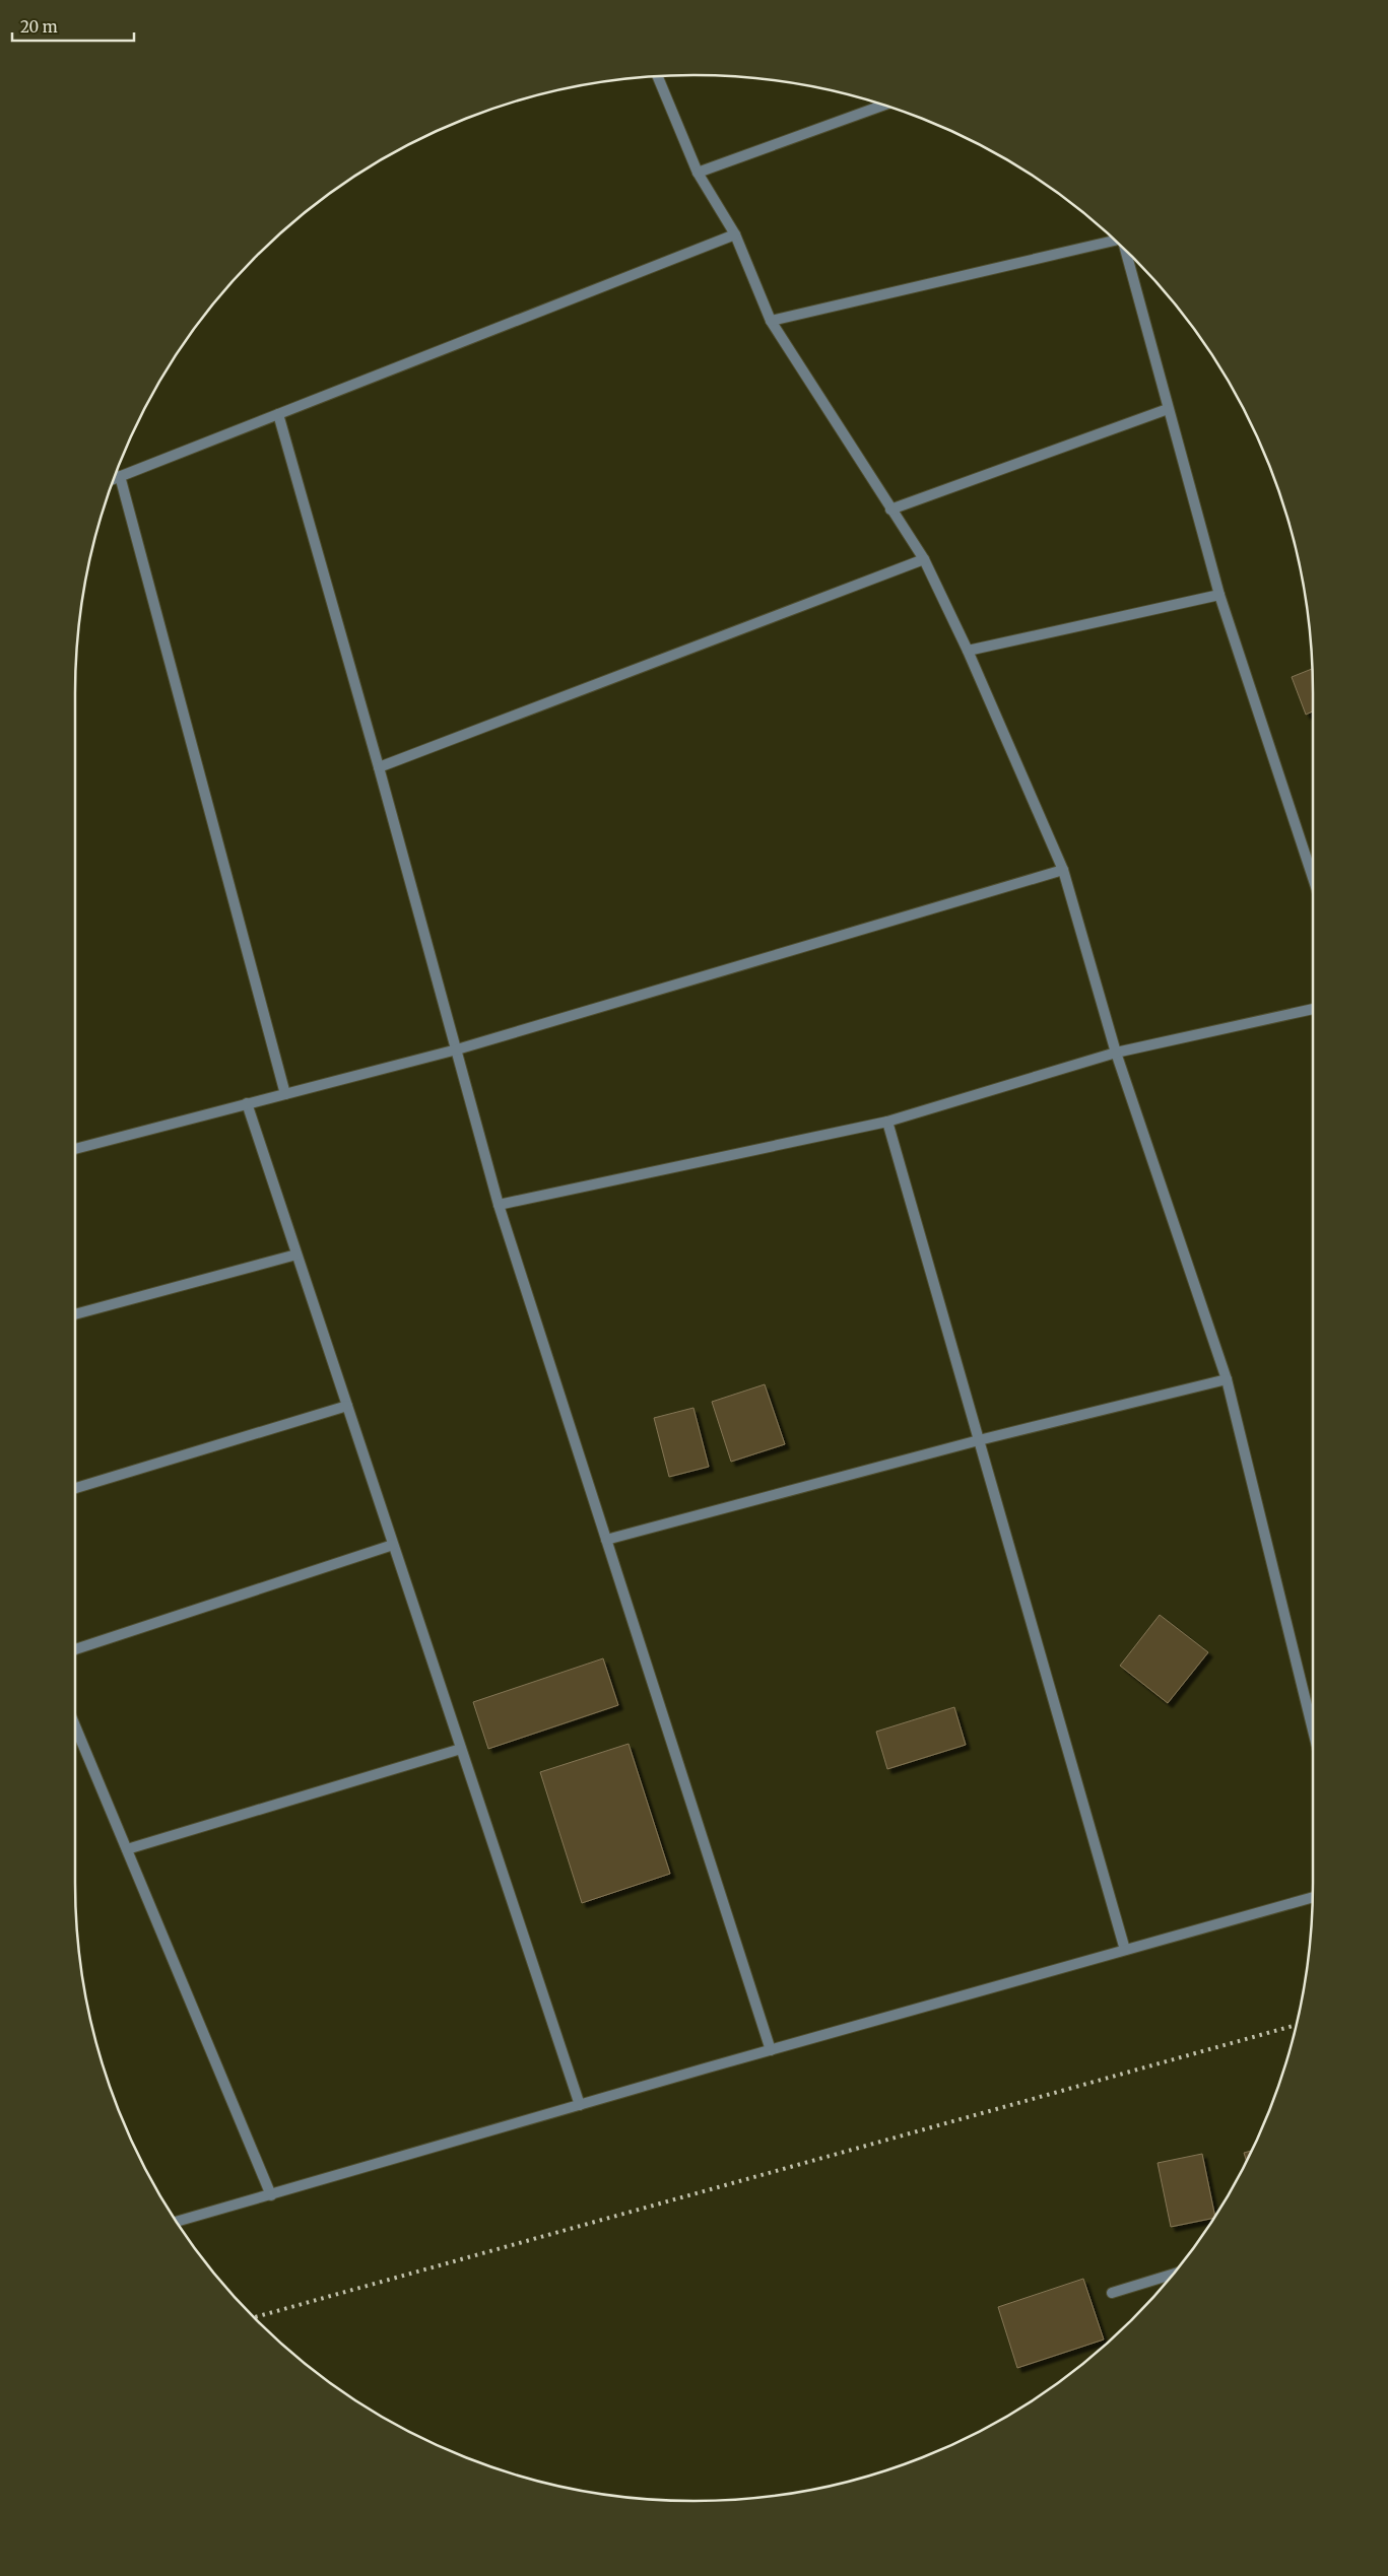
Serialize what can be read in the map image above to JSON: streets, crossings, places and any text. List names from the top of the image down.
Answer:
{
  "scale_bar": "20 m"
}
